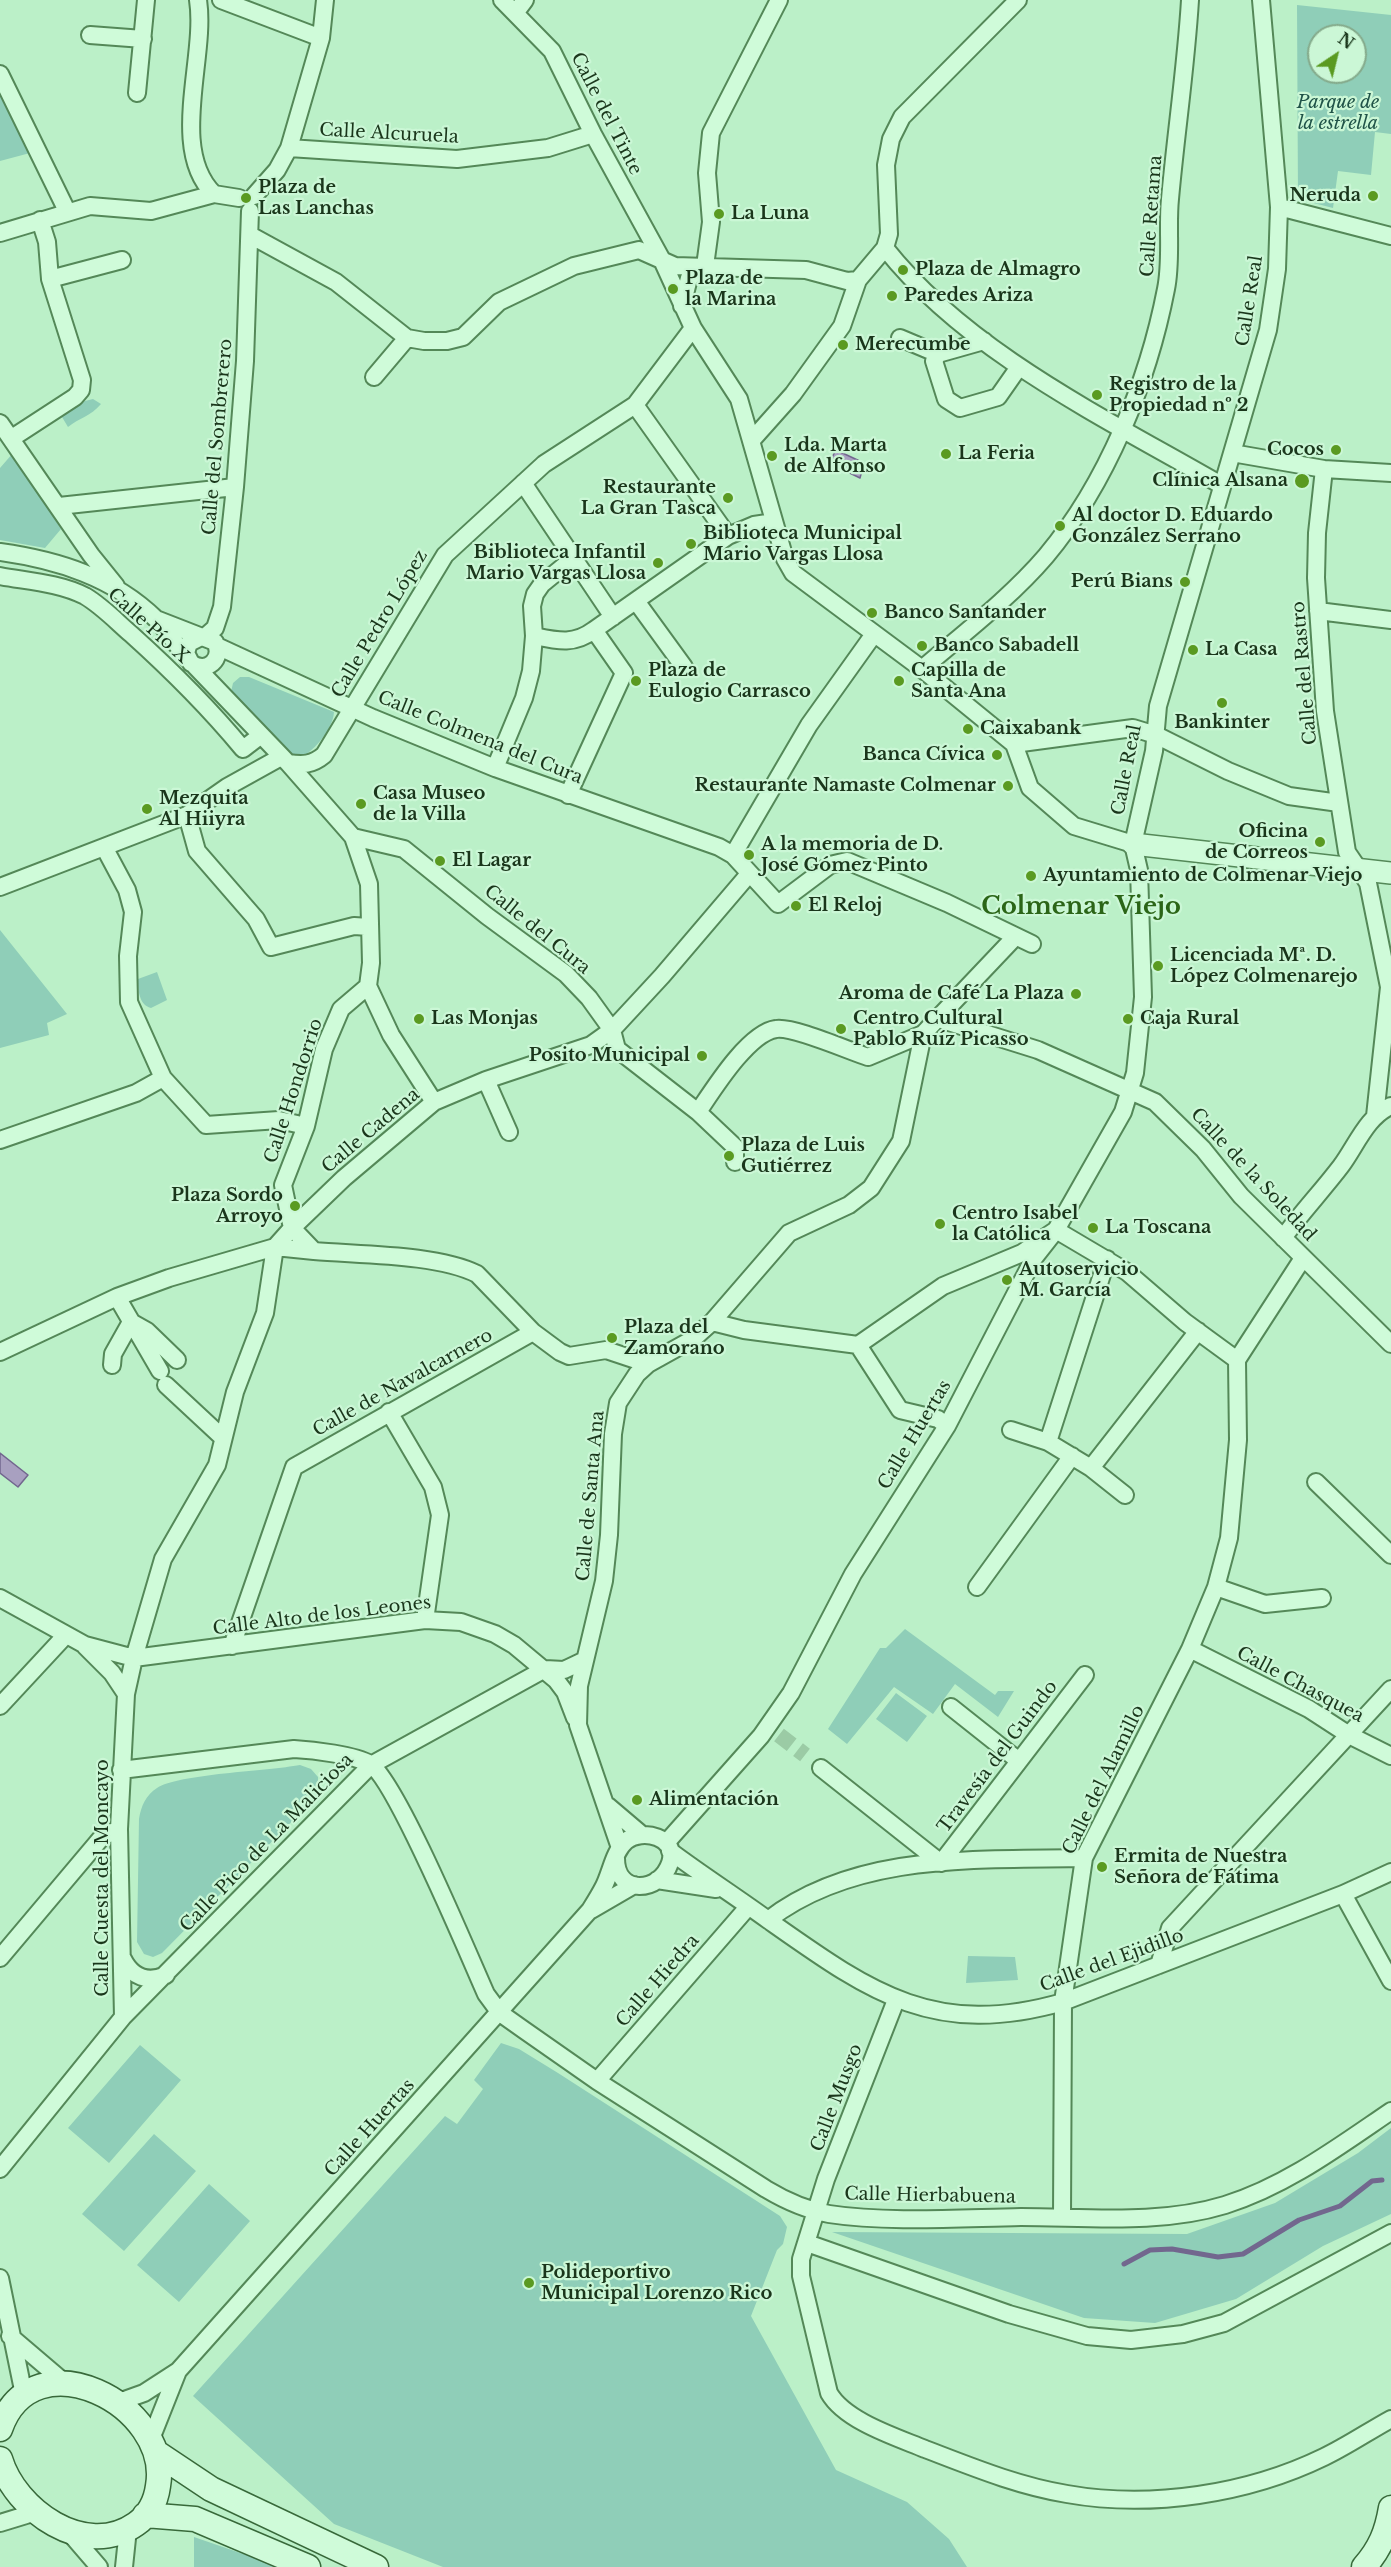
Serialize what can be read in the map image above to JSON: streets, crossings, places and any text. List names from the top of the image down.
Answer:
{
  "streets": {
    "street": [
      "Calle del Tinte",
      "Calle Alcuruela",
      "Calle Retama",
      "Calle Real",
      "Calle del Sombrerero",
      "Calle Pedro López",
      "Calle Pío X",
      "Calle del Rastro",
      "Calle Colmena del Cura",
      "Calle del Cura",
      "Calle Hondorrio",
      "Calle Cadena",
      "Calle de la Soledad",
      "Calle de Navalcarnero",
      "Calle Huertas",
      "Calle de Santa Ana",
      "Calle Alto de los Leones",
      "Calle Chasquea",
      "Travesía del Guindo",
      "Calle del Alamillo",
      "Calle Pico de La Maliciosa",
      "Calle Cuesta del Moncayo",
      "Calle del Ejidillo",
      "Calle Hiedra",
      "Calle Musgo",
      "Calle Hierbabuena"
    ]
  },
  "crossings": [
    ["Calle del Tinte", "Calle Alcuruela"],
    ["Calle Real", "Calle Huertas"],
    ["Calle del Sombrerero", "Calle Colmena del Cura"],
    ["Calle Pedro López", "Calle Colmena del Cura"],
    ["Calle del Cura", "Calle Cadena"],
    ["Calle Hondorrio", "Calle Cadena"],
    ["Calle de la Soledad", "Calle Huertas"],
    ["Calle de Navalcarnero", "Calle Alto de los Leones"],
    ["Calle Huertas", "Calle de Santa Ana"],
    ["Calle Huertas", "Calle del Ejidillo"],
    ["Calle Huertas", "Calle Hierbabuena"],
    ["Calle de Santa Ana", "Calle Alto de los Leones"],
    ["Calle de Santa Ana", "Calle Pico de La Maliciosa"],
    ["Calle de Santa Ana", "Calle del Ejidillo"],
    ["Calle Alto de los Leones", "Calle Pico de La Maliciosa"],
    ["Calle Alto de los Leones", "Calle Cuesta del Moncayo"],
    ["Calle Chasquea", "Calle del Alamillo"],
    ["Calle del Alamillo", "Calle del Ejidillo"],
    ["Calle del Alamillo", "Calle Hierbabuena"],
    ["Calle Pico de La Maliciosa", "Calle Cuesta del Moncayo"],
    ["Calle del Ejidillo", "Calle Hiedra"],
    ["Calle del Ejidillo", "Calle Musgo"],
    ["Calle Hiedra", "Calle Hierbabuena"],
    ["Calle Musgo", "Calle Hierbabuena"]
  ],
  "districts": ["Colmenar Viejo"],
  "parks": ["Parque de la estrella"],
  "places": [
    "Neruda",
    "Plaza de Las Lanchas",
    "La Luna",
    "Plaza de Almagro",
    "Plaza de la Marina",
    "Paredes Ariza",
    "Merecumbe",
    "Registro de la Propiedad nº 2",
    "Cocos",
    "La Feria",
    "Lda. Marta de Alfonso",
    "Clínica Alsana",
    "Restaurante La Gran Tasca",
    "Al doctor D. Eduardo González Serrano",
    "Biblioteca Municipal Mario Vargas Llosa",
    "Biblioteca Infantil Mario Vargas Llosa",
    "Perú Bians",
    "Banco Santander",
    "Banco Sabadell",
    "La Casa",
    "Plaza de Eulogio Carrasco",
    "Capilla de Santa Ana",
    "Bankinter",
    "Caixabank",
    "Banca Cívica",
    "Restaurante Namaste Colmenar",
    "Casa Museo de la Villa",
    "Mezquita Al Hiiyra",
    "Oficina de Correos",
    "A la memoria de D. José Gómez Pinto",
    "El Lagar",
    "Ayuntamiento de Colmenar Viejo",
    "El Reloj",
    "Licenciada Mª. D. López Colmenarejo",
    "Aroma de Café La Plaza",
    "Las Monjas",
    "Caja Rural",
    "Centro Cultural Pablo Ruíz Picasso",
    "Posito Municipal",
    "Plaza de Luis Gutiérrez",
    "Plaza Sordo Arroyo",
    "Centro Isabel la Católica",
    "La Toscana",
    "Autoservicio M. García",
    "Plaza del Zamorano",
    "Alimentación",
    "Ermita de Nuestra Señora de Fátima",
    "Polideportivo Municipal Lorenzo Rico"
  ],
  "north": "top right"
}
